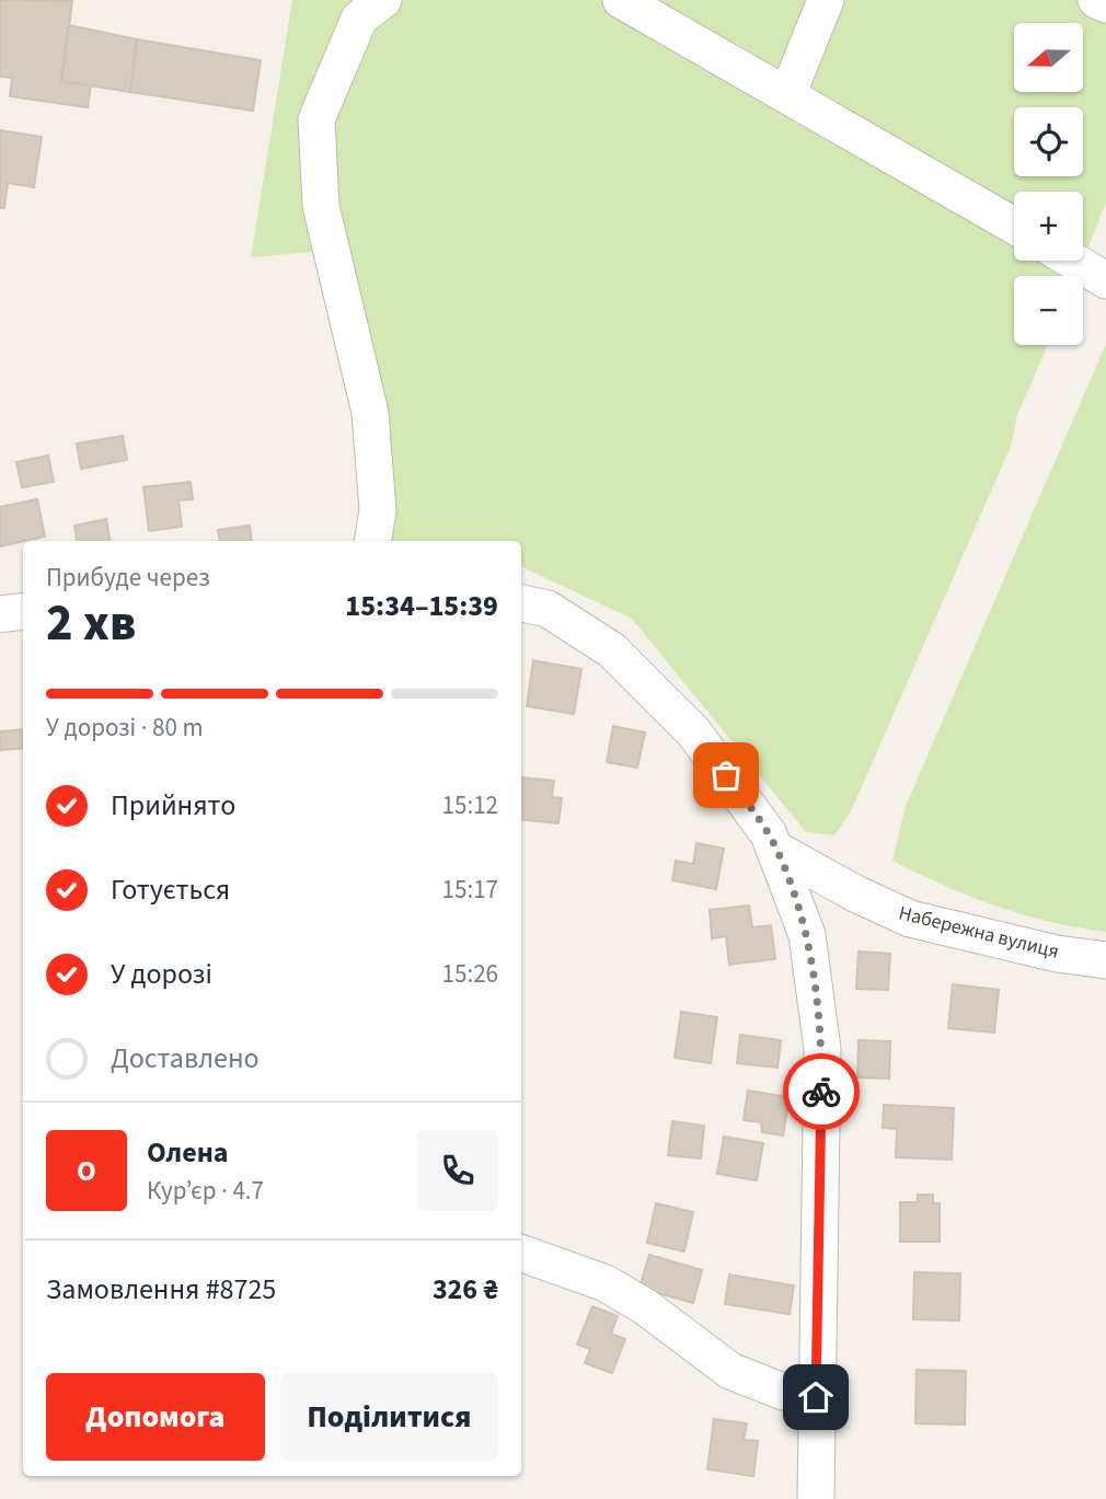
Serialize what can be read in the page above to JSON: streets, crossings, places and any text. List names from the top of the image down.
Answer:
{
  "streets": {
    "street": ["Набережна вулиця"]
  },
  "north": "left",
  "page": {
    "map_buttons": ["+", "−"],
    "heading": ["2 хв", "Прибуде через", "15:34–15:39"],
    "panel": [
      "Олена",
      "Кур’єр · 4.7",
      "Замовлення #8725",
      "326 ₴"
    ],
    "bar": "У дорозі · 80 m",
    "list": [
      ["Прийнято", "15:12"],
      ["Готується", "15:17"],
      ["У дорозі", "15:26"],
      "Доставлено"
    ],
    "round": "О",
    "buttons": ["Допомога", "Поділитися"]
  }
}
